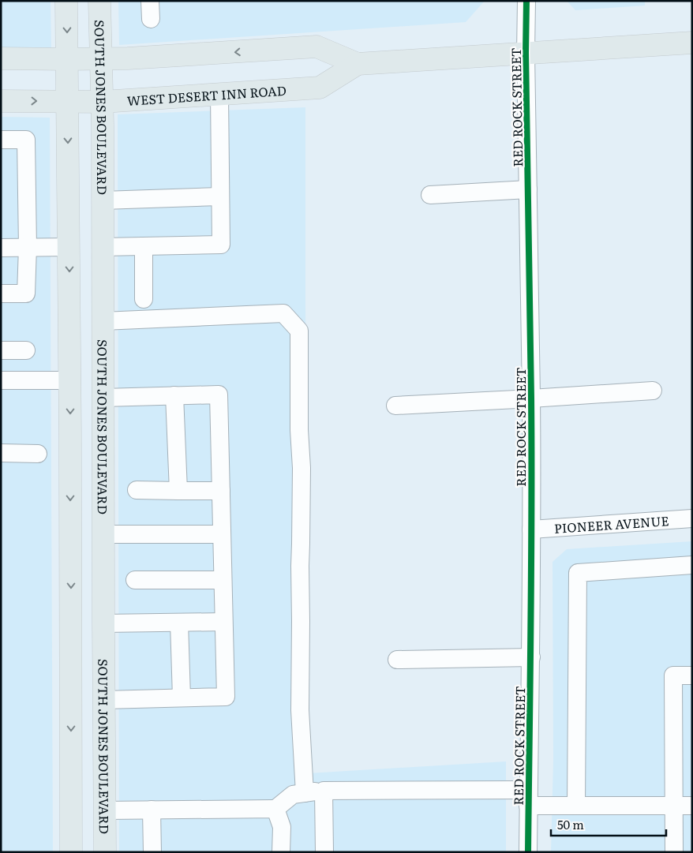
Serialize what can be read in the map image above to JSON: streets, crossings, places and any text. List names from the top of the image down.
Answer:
{
  "streets": {
    "main road": ["WEST DESERT INN ROAD", "SOUTH JONES BOULEVARD"],
    "street": ["RED ROCK STREET", "PIONEER AVENUE"]
  },
  "crossings": [
    ["WEST DESERT INN ROAD", "SOUTH JONES BOULEVARD"],
    ["WEST DESERT INN ROAD", "RED ROCK STREET"],
    ["RED ROCK STREET", "PIONEER AVENUE"]
  ],
  "scale_bar": "50 m"
}
